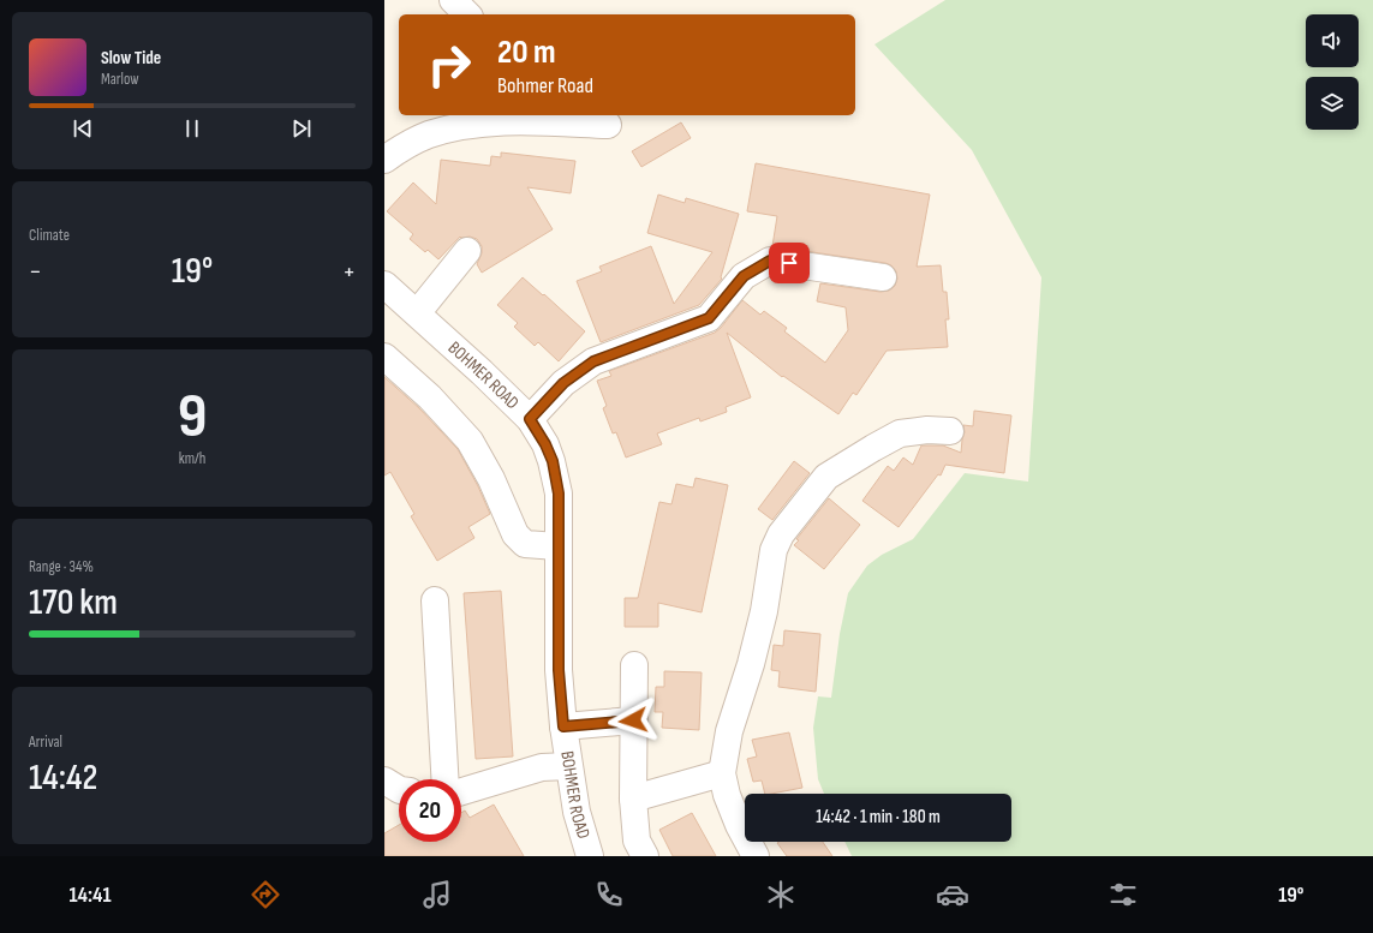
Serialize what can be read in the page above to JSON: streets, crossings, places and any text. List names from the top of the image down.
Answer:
{
  "streets": {
    "street": ["BOHMER ROAD"]
  },
  "page": {
    "turn": ["20 m", "Bohmer Road"],
    "song": ["Slow Tide", "Marlow"],
    "tile": [
      "Climate",
      ["9", "km/h"],
      ["Range · 34%", "170 km"],
      ["Arrival", "14:42"]
    ],
    "heat": ["−", "19°", "+"],
    "limit": "20",
    "trip": "14:42 · 1 min · 180 m",
    "tabs": ["14:41", "19°"]
  }
}
